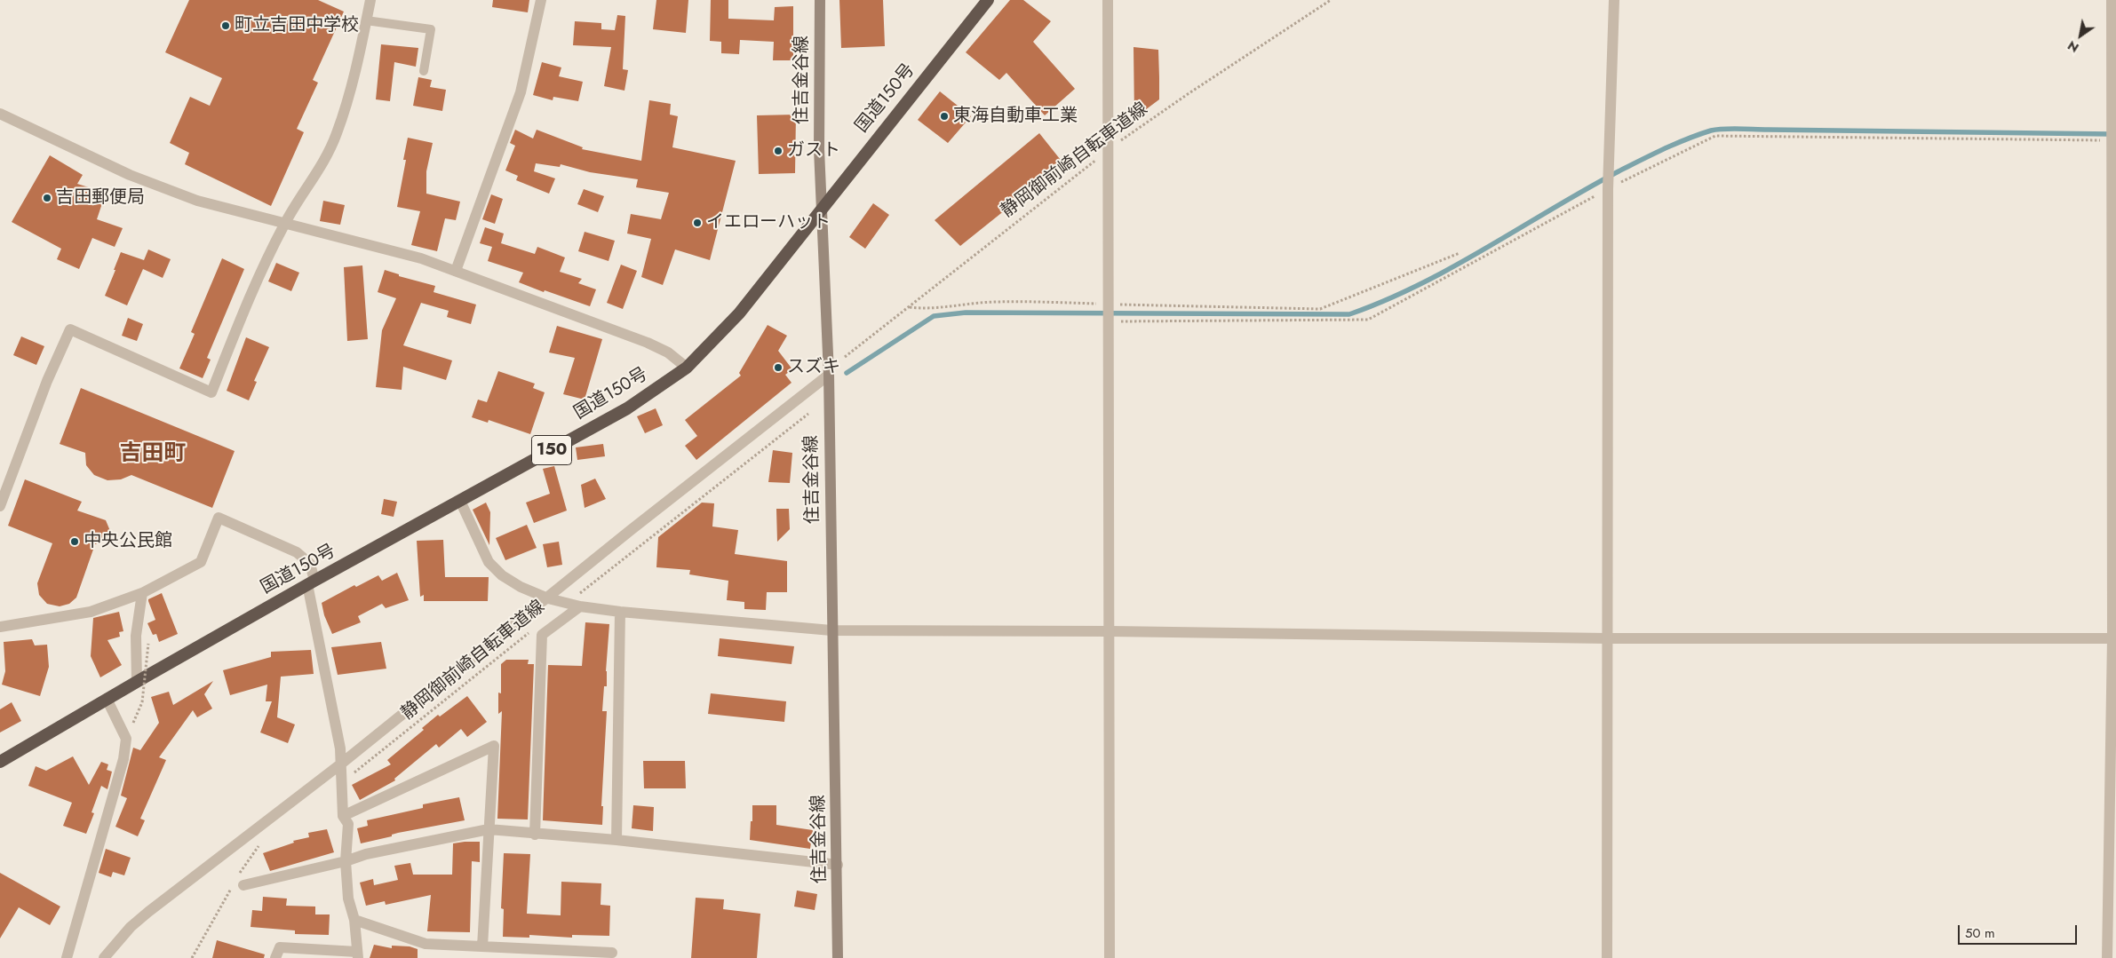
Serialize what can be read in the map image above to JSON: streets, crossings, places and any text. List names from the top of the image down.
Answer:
{
  "streets": {
    "highway": ["国道150号", "150"],
    "main road": ["住吉金谷線"],
    "path": ["静岡御前崎自転車道線"]
  },
  "crossings": [
    ["住吉金谷線", "国道150号"]
  ],
  "districts": ["吉田町"],
  "places": [
    "町立吉田中学校",
    "東海自動車工業",
    "ガスト",
    "吉田郵便局",
    "イエローハット",
    "スズキ",
    "中央公民館"
  ],
  "scale_bar": "50 m",
  "north": "bottom left"
}
